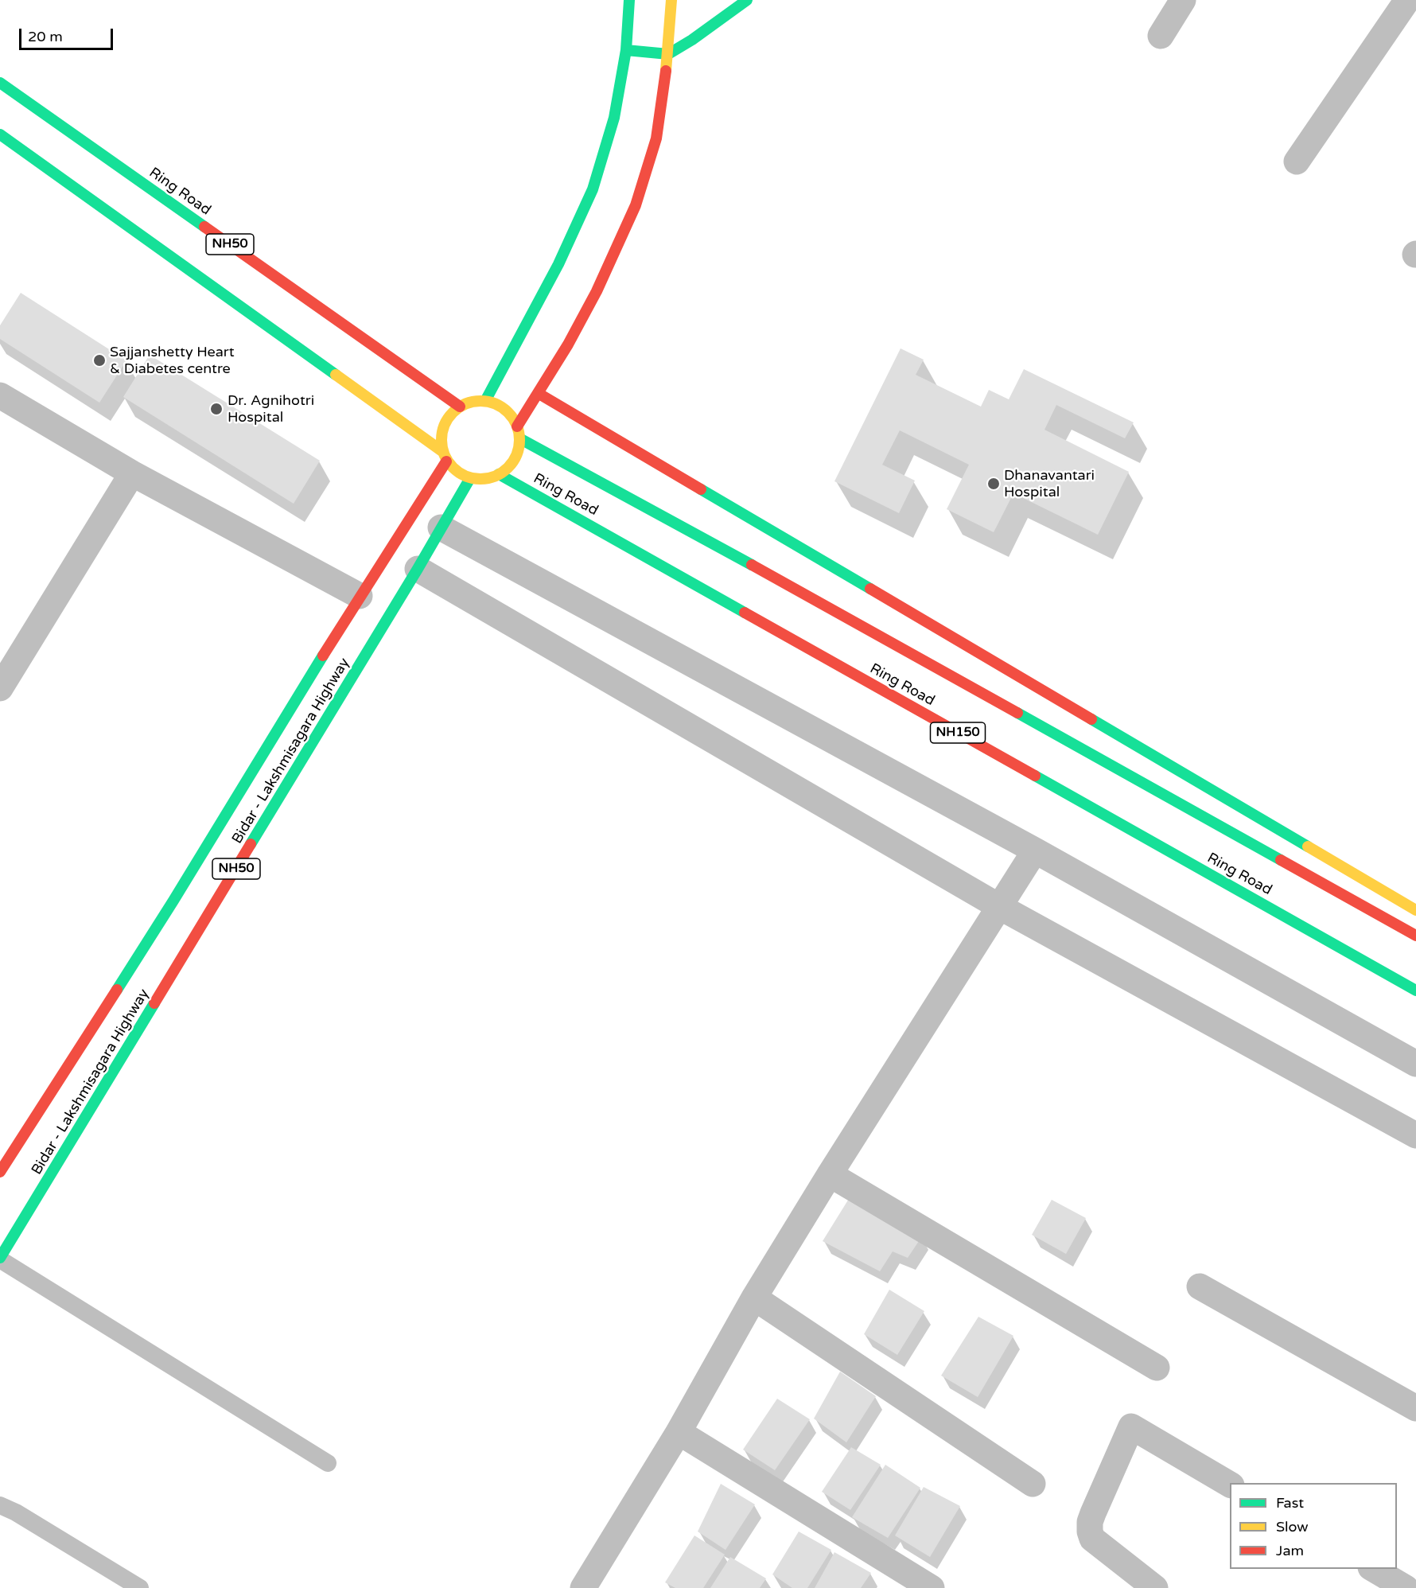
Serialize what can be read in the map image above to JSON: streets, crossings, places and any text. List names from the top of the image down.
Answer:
{
  "streets": {
    "main road": [
      "Ring Road",
      "NH50",
      "NH150",
      "Bidar - Lakshmisagara Highway"
    ]
  },
  "crossings": [
    ["Ring Road", "NH50"],
    ["Ring Road", "Bidar - Lakshmisagara Highway"],
    ["NH50", "Bidar - Lakshmisagara Highway"]
  ],
  "places": ["Sajjanshetty Heart & Diabetes centre", "Dr. Agnihotri Hospital", "Dhanavantari Hospital"],
  "legend": ["Fast", "Slow", "Jam"],
  "scale_bar": "20 m"
}
